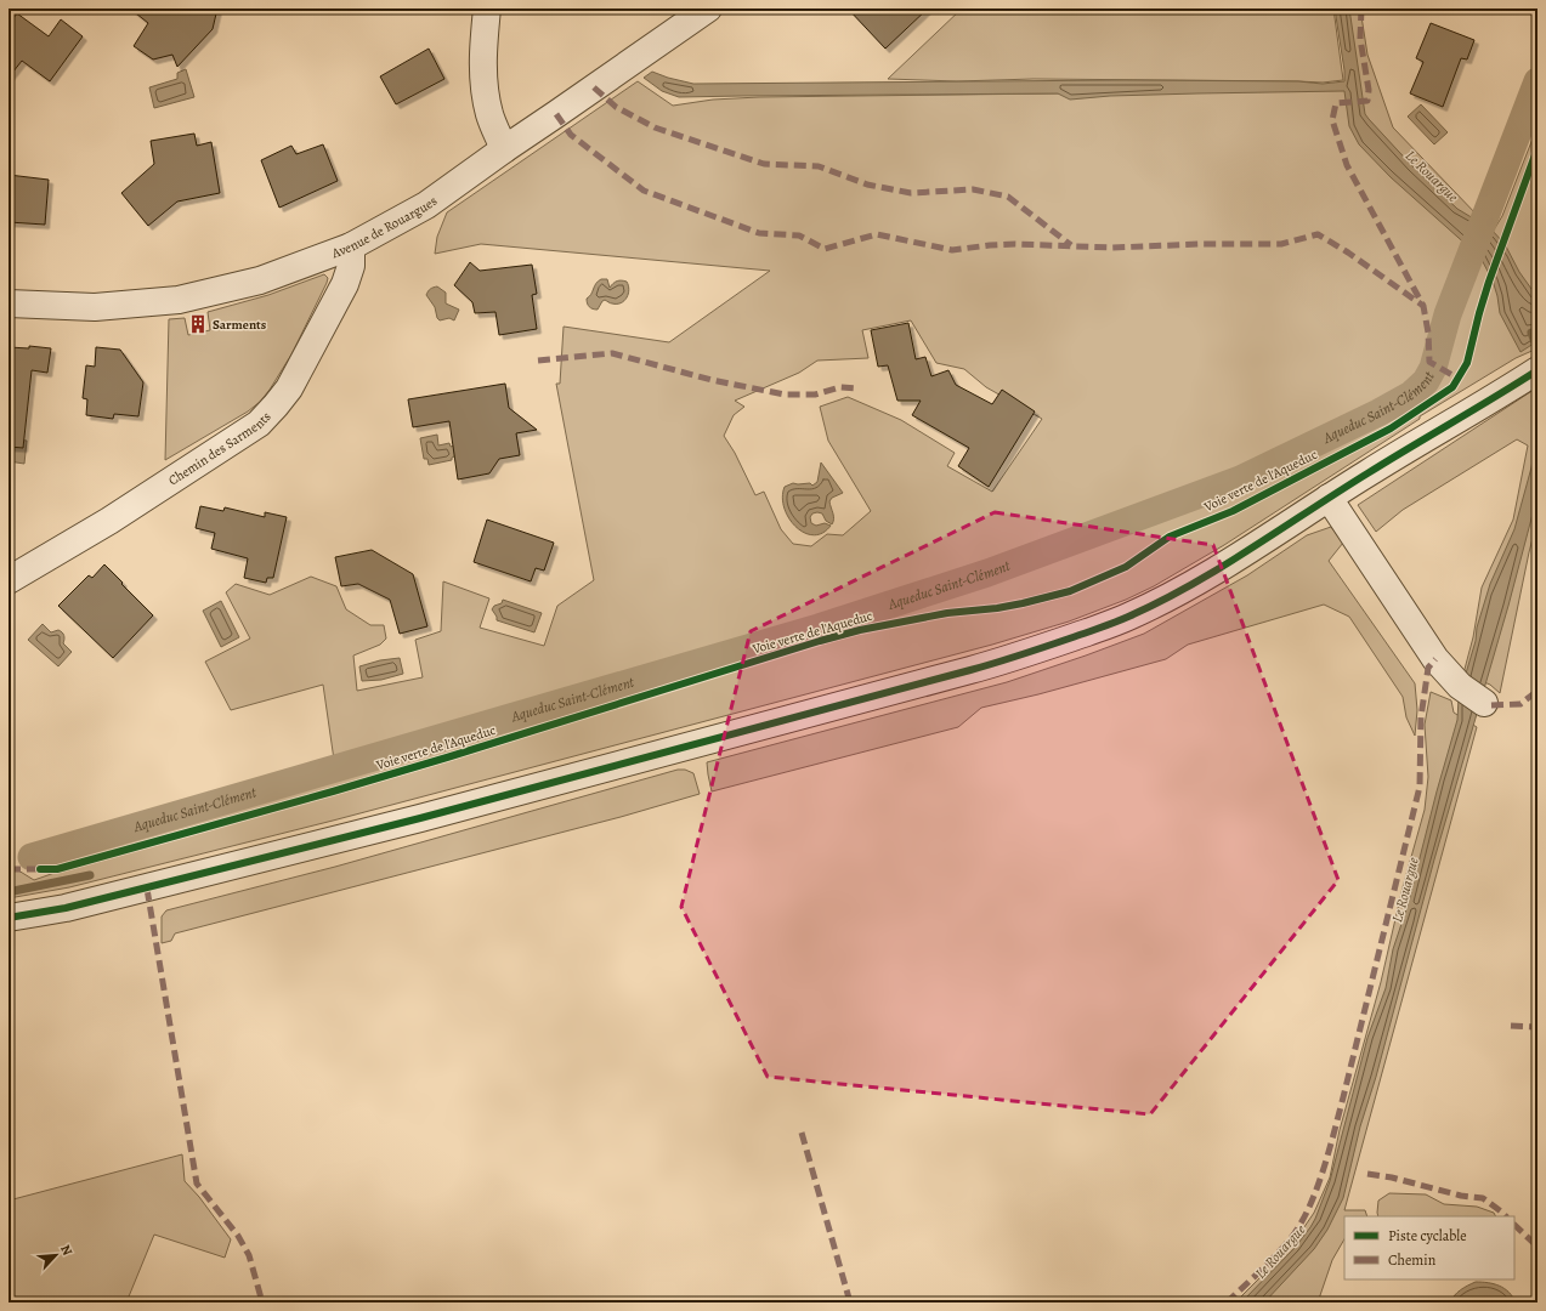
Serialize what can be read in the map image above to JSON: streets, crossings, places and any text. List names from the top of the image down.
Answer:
{
  "streets": {
    "street": ["Avenue de Rouargues", "Chemin des Sarments"],
    "cycle path": ["Voie verte de l'Aqueduc"]
  },
  "crossings": [
    ["Avenue de Rouargues", "Chemin des Sarments"]
  ],
  "water": ["Le Rouargue", "Aqueduc Saint-Clément"],
  "places": {
    "building": ["Sarments"]
  },
  "legend": ["Piste cyclable", "Chemin"],
  "north": "top right"
}
